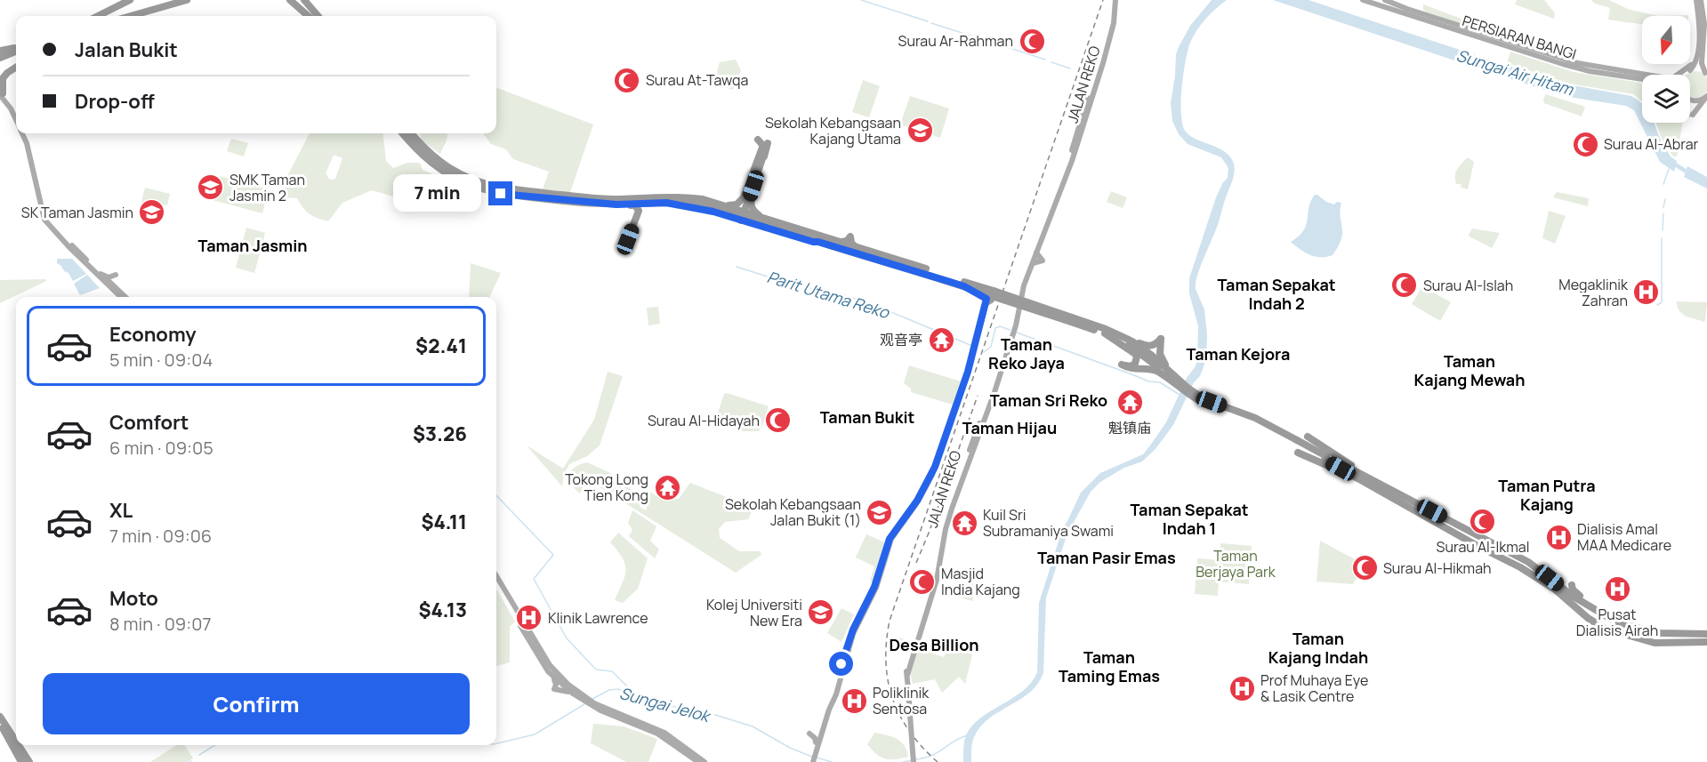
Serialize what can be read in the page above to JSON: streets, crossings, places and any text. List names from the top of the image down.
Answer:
{
  "streets": {
    "main road": ["PERSIARAN BANGI", "JALAN REKO"]
  },
  "districts": [
    "Taman Jasmin",
    "Taman Sepakat Indah 2",
    "Taman Reko Jaya",
    "Taman Kejora",
    "Taman Kajang Mewah",
    "Taman Sri Reko",
    "Taman Bukit",
    "Taman Hijau",
    "Taman Putra Kajang",
    "Taman Sepakat Indah 1",
    "Taman Pasir Emas",
    "Taman Kajang Indah",
    "Desa Billion",
    "Taman Taming Emas"
  ],
  "water": ["Sungai Air Hitam", "Parit Utama Reko", "Sungai Jelok"],
  "parks": ["Taman Berjaya Park"],
  "places": {
    "mosque": [
      "Surau Ar-Rahman",
      "Surau At-Tawqa",
      "Surau Al-Abrar",
      "Surau Al-Islah",
      "Surau Al-Hidayah",
      "Surau Al-Ikmal",
      "Surau Al-Hikmah",
      "Masjid India Kajang"
    ],
    "school or university": [
      "Sekolah Kebangsaan Kajang Utama",
      "SMK Taman Jasmin 2",
      "SK Taman Jasmin",
      "Sekolah Kebangsaan Jalan Bukit (1)",
      "Kolej Universiti New Era"
    ],
    "hospital": [
      "Megaklinik Zahran",
      "Dialisis Amal MAA Medicare",
      "Pusat Dialisis Airah",
      "Klinik Lawrence",
      "Prof Muhaya Eye & Lasik Centre",
      "Poliklinik Sentosa"
    ],
    "temple": [
      "观音亭",
      "魁镇庙",
      "Tokong Long Tien Kong",
      "Kuil Sri Subramaniya Swami"
    ]
  },
  "north": "bottom",
  "page": {
    "banner": ["Jalan Bukit", "Drop-off"],
    "bubble": "7 min",
    "list": [
      {
        "name": "Economy",
        "note": "5 min · 09:04",
        "value": "$2.41"
      },
      {
        "name": "Comfort",
        "note": "6 min · 09:05",
        "value": "$3.26"
      },
      {
        "name": "XL",
        "note": "7 min · 09:06",
        "value": "$4.11"
      },
      {
        "name": "Moto",
        "note": "8 min · 09:07",
        "value": "$4.13"
      }
    ],
    "buttons": "Confirm"
  }
}
